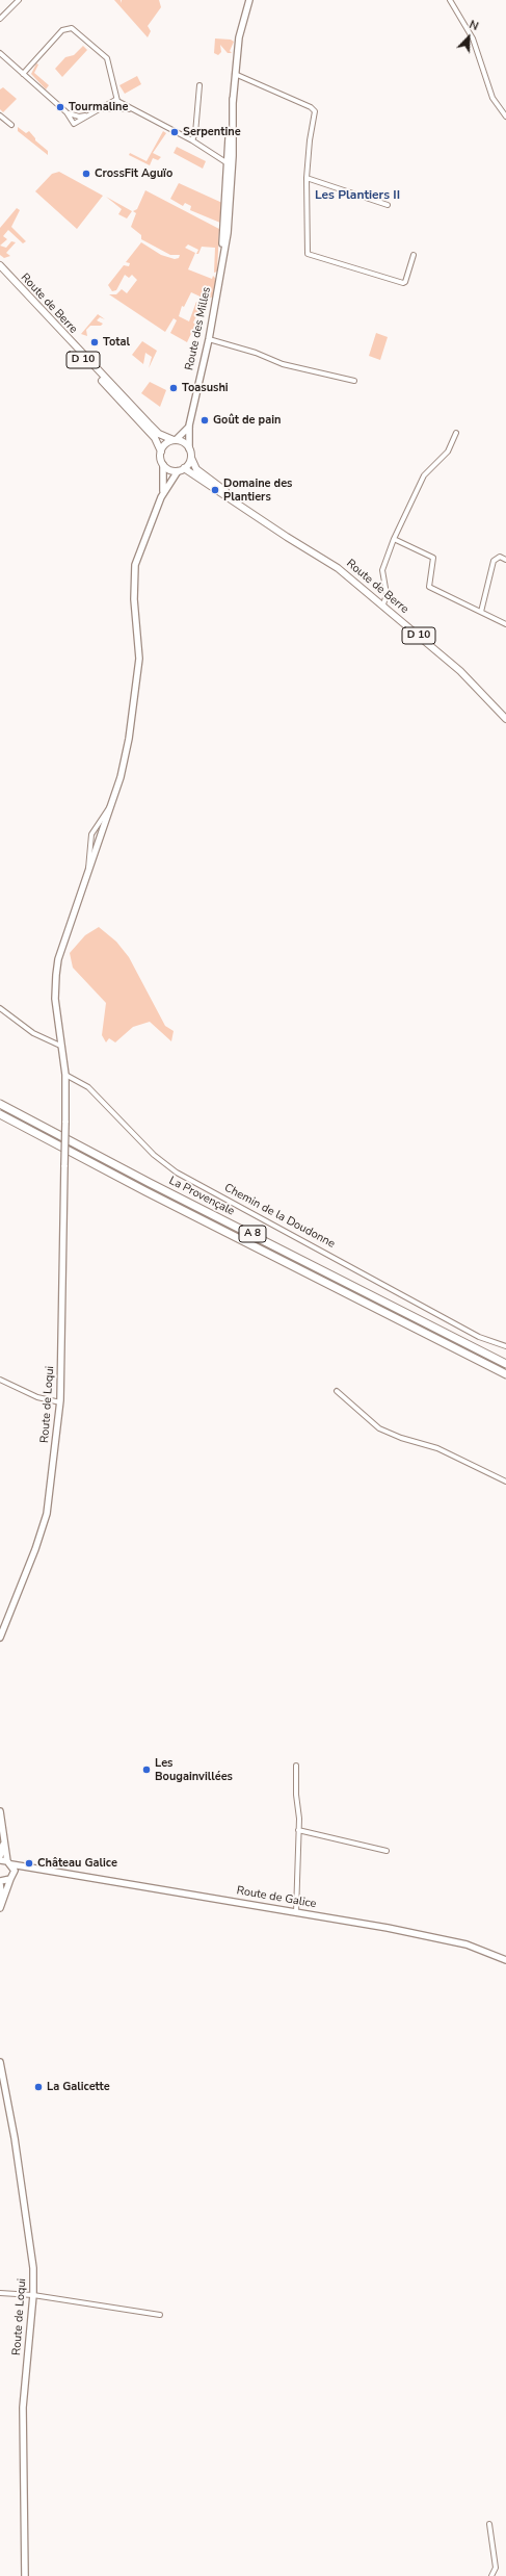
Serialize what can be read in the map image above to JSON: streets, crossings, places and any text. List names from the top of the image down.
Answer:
{
  "streets": {
    "highway": ["La Provençale", "A 8"],
    "main road": ["Route de Berre", "D 10"],
    "street": [
      "Route des Milles",
      "Chemin de la Doudonne",
      "Route de Loqui",
      "Route de Galice"
    ]
  },
  "crossings": [
    ["Route de Berre", "Route des Milles"],
    ["Chemin de la Doudonne", "Route de Loqui"]
  ],
  "districts": ["Les Plantiers II"],
  "places": [
    "Tourmaline",
    "Serpentine",
    "CrossFit Aguïo",
    "Total",
    "Toasushi",
    "Goût de pain",
    "Domaine des Plantiers",
    "Les Bougainvillées",
    "Château Galice",
    "La Galicette"
  ],
  "north": "top right"
}
